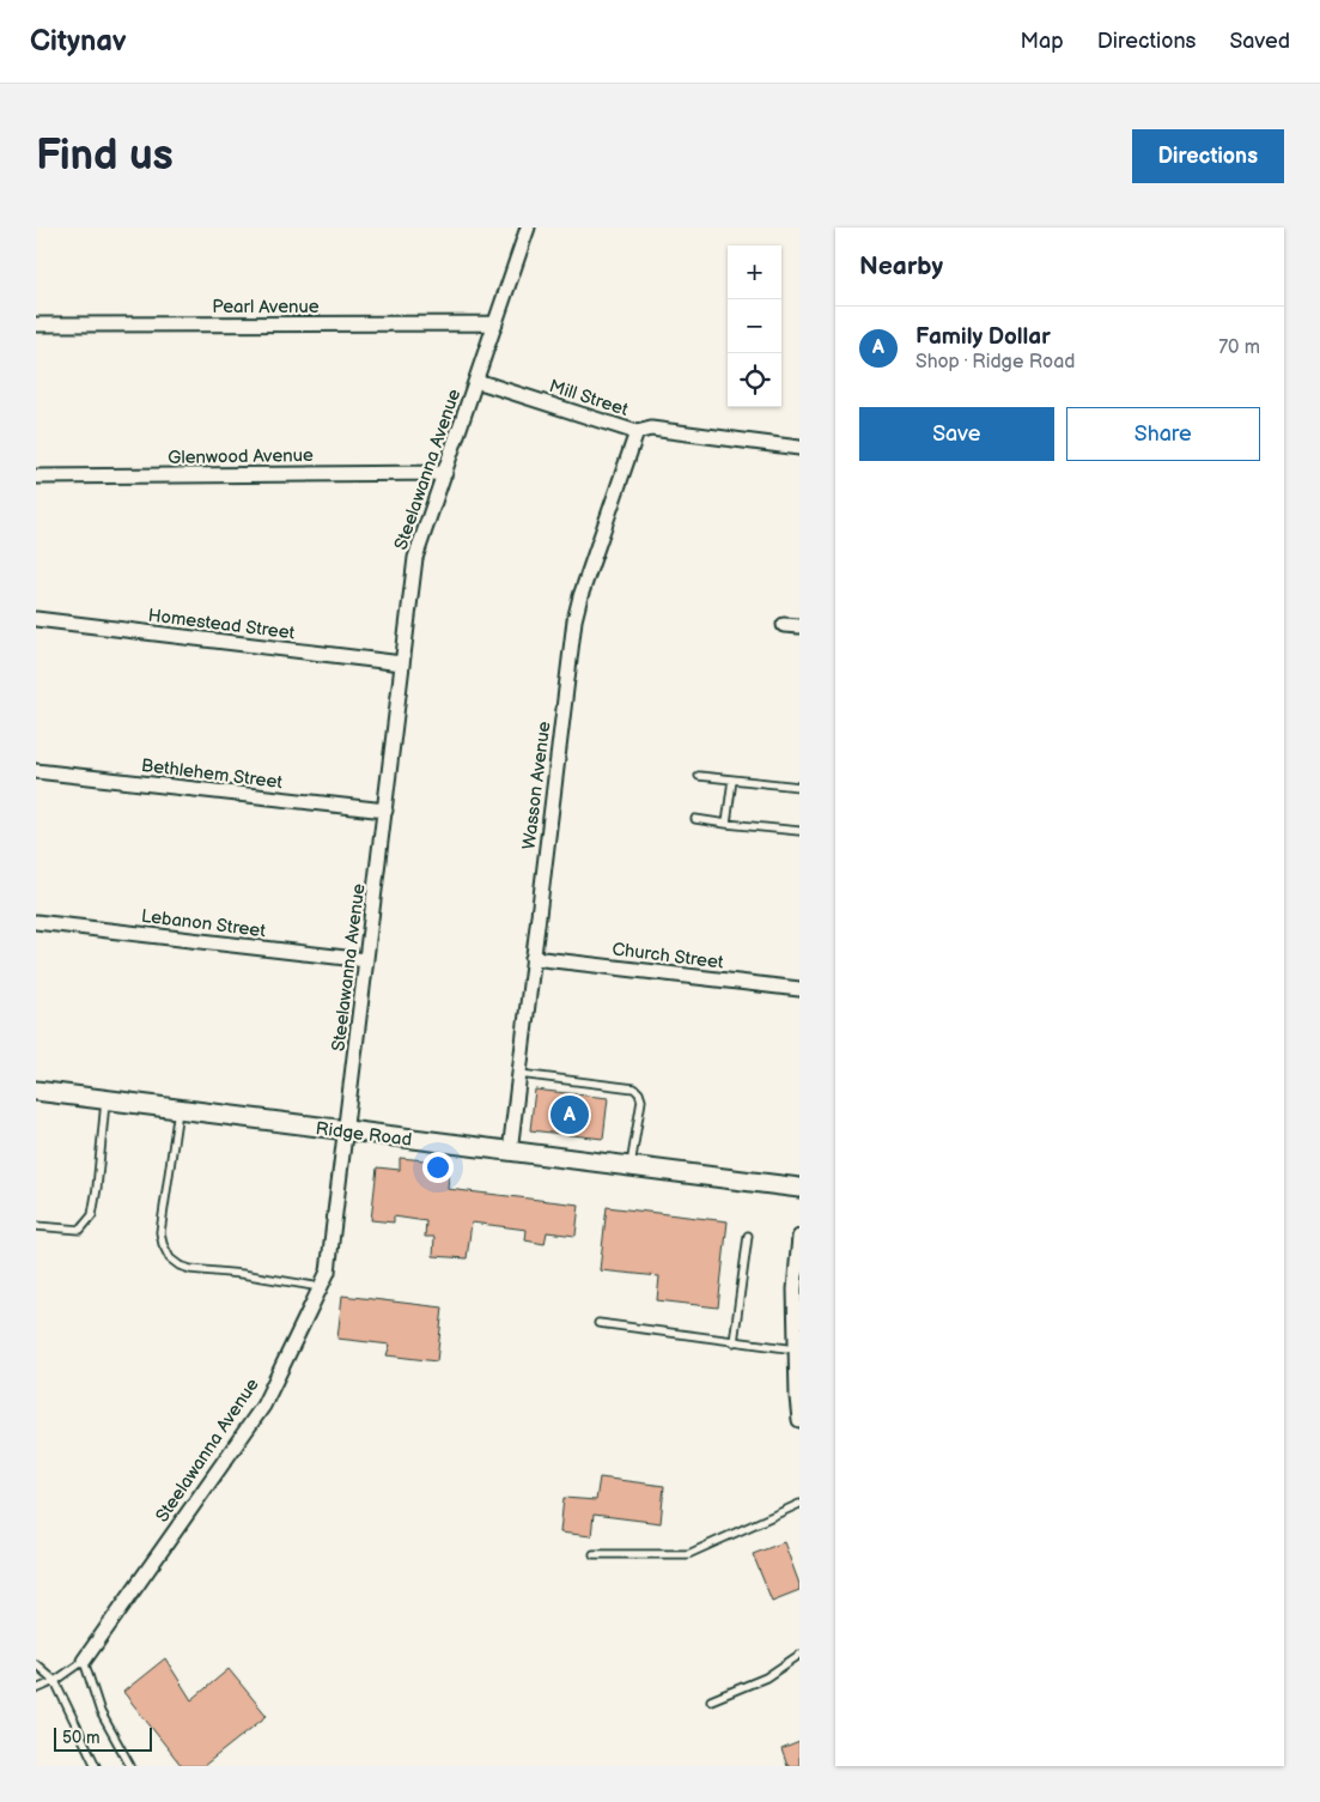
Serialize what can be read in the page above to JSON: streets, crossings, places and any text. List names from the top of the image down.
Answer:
{
  "streets": {
    "main road": ["Ridge Road"],
    "street": [
      "Pearl Avenue",
      "Mill Street",
      "Glenwood Avenue",
      "Steelawanna Avenue",
      "Homestead Street",
      "Bethlehem Street",
      "Wasson Avenue",
      "Lebanon Street",
      "Church Street"
    ]
  },
  "crossings": [
    ["Pearl Avenue", "Steelawanna Avenue"],
    ["Mill Street", "Steelawanna Avenue"],
    ["Mill Street", "Wasson Avenue"],
    ["Glenwood Avenue", "Steelawanna Avenue"],
    ["Steelawanna Avenue", "Homestead Street"],
    ["Steelawanna Avenue", "Bethlehem Street"],
    ["Steelawanna Avenue", "Lebanon Street"],
    ["Steelawanna Avenue", "Ridge Road"],
    ["Wasson Avenue", "Church Street"],
    ["Wasson Avenue", "Ridge Road"]
  ],
  "scale_bar": "50 m",
  "page": {
    "header": "Citynav",
    "nav": ["Map", "Directions", "Saved"],
    "buttons": [
      "Directions",
      ["Save", "Share"]
    ],
    "title": "Find us",
    "heading": "Nearby",
    "map_buttons": ["+", "−"],
    "list": [
      {
        "mark": "A",
        "name": "Family Dollar",
        "note": "Shop · Ridge Road",
        "value": "70 m"
      }
    ],
    "pins": "A",
    "scale": "50 m"
  }
}
